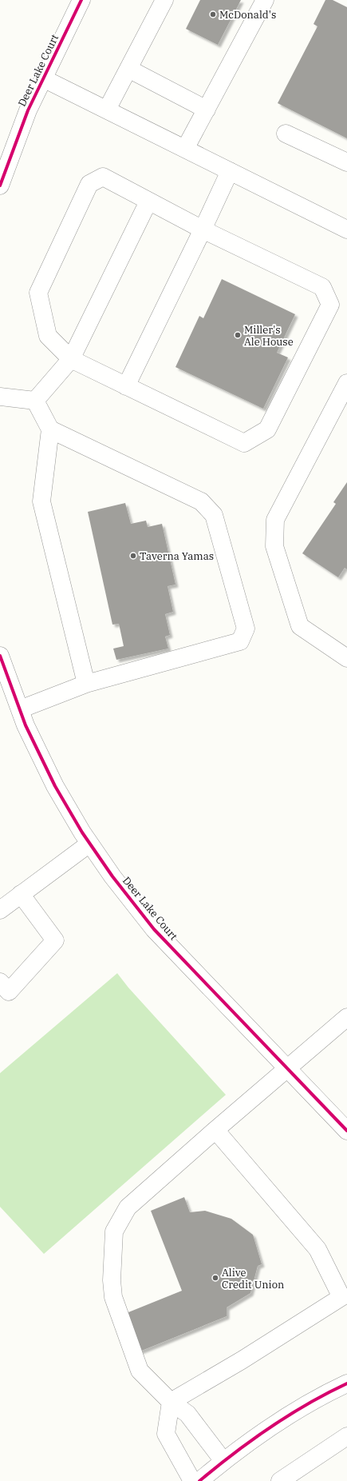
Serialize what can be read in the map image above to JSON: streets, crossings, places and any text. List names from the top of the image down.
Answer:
{
  "streets": {
    "street": ["Deer Lake Court"]
  },
  "places": [
    "McDonald's",
    "Miller's Ale House",
    "Taverna Yamas",
    "Alive Credit Union"
  ]
}
